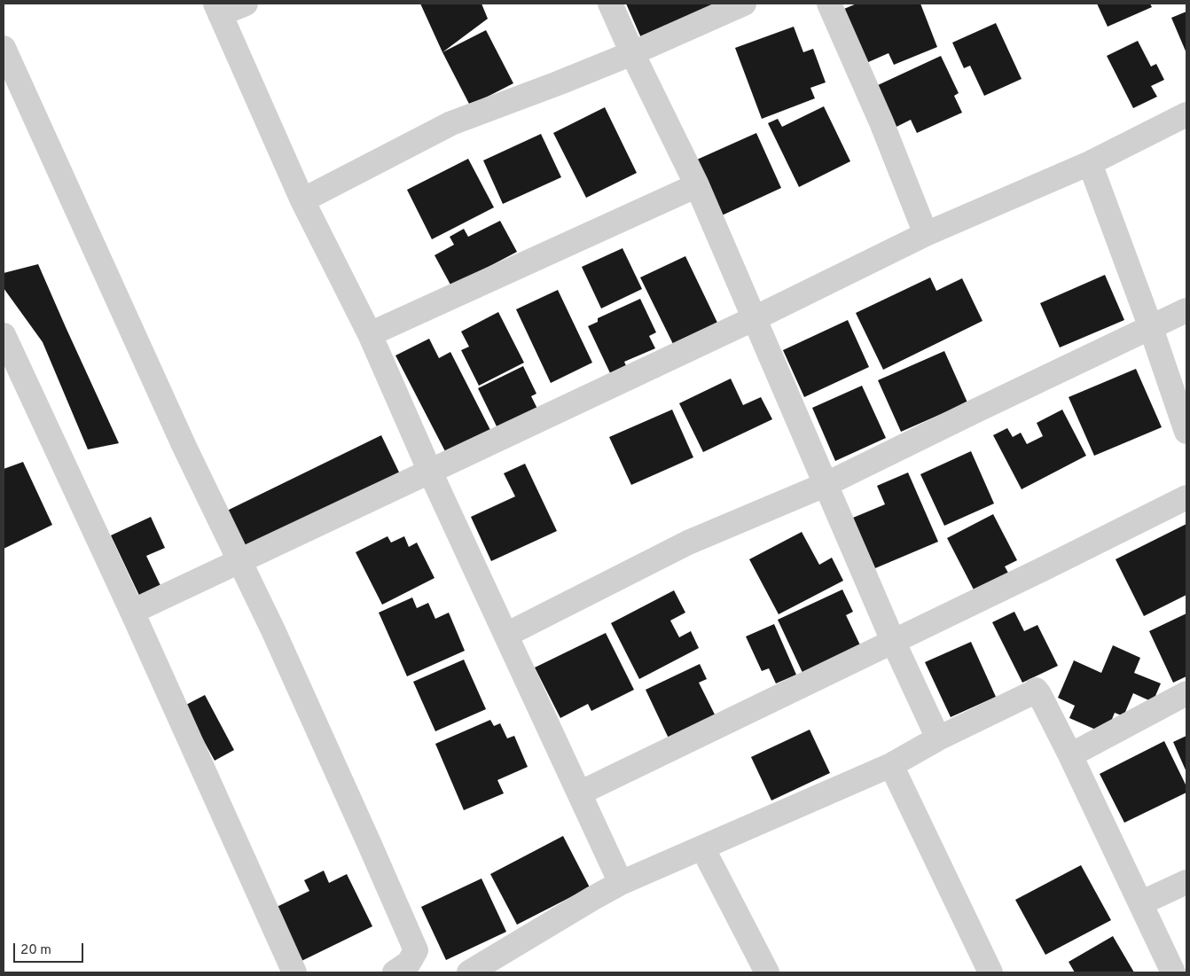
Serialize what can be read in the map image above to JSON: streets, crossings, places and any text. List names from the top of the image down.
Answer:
{
  "scale_bar": "20 m"
}
